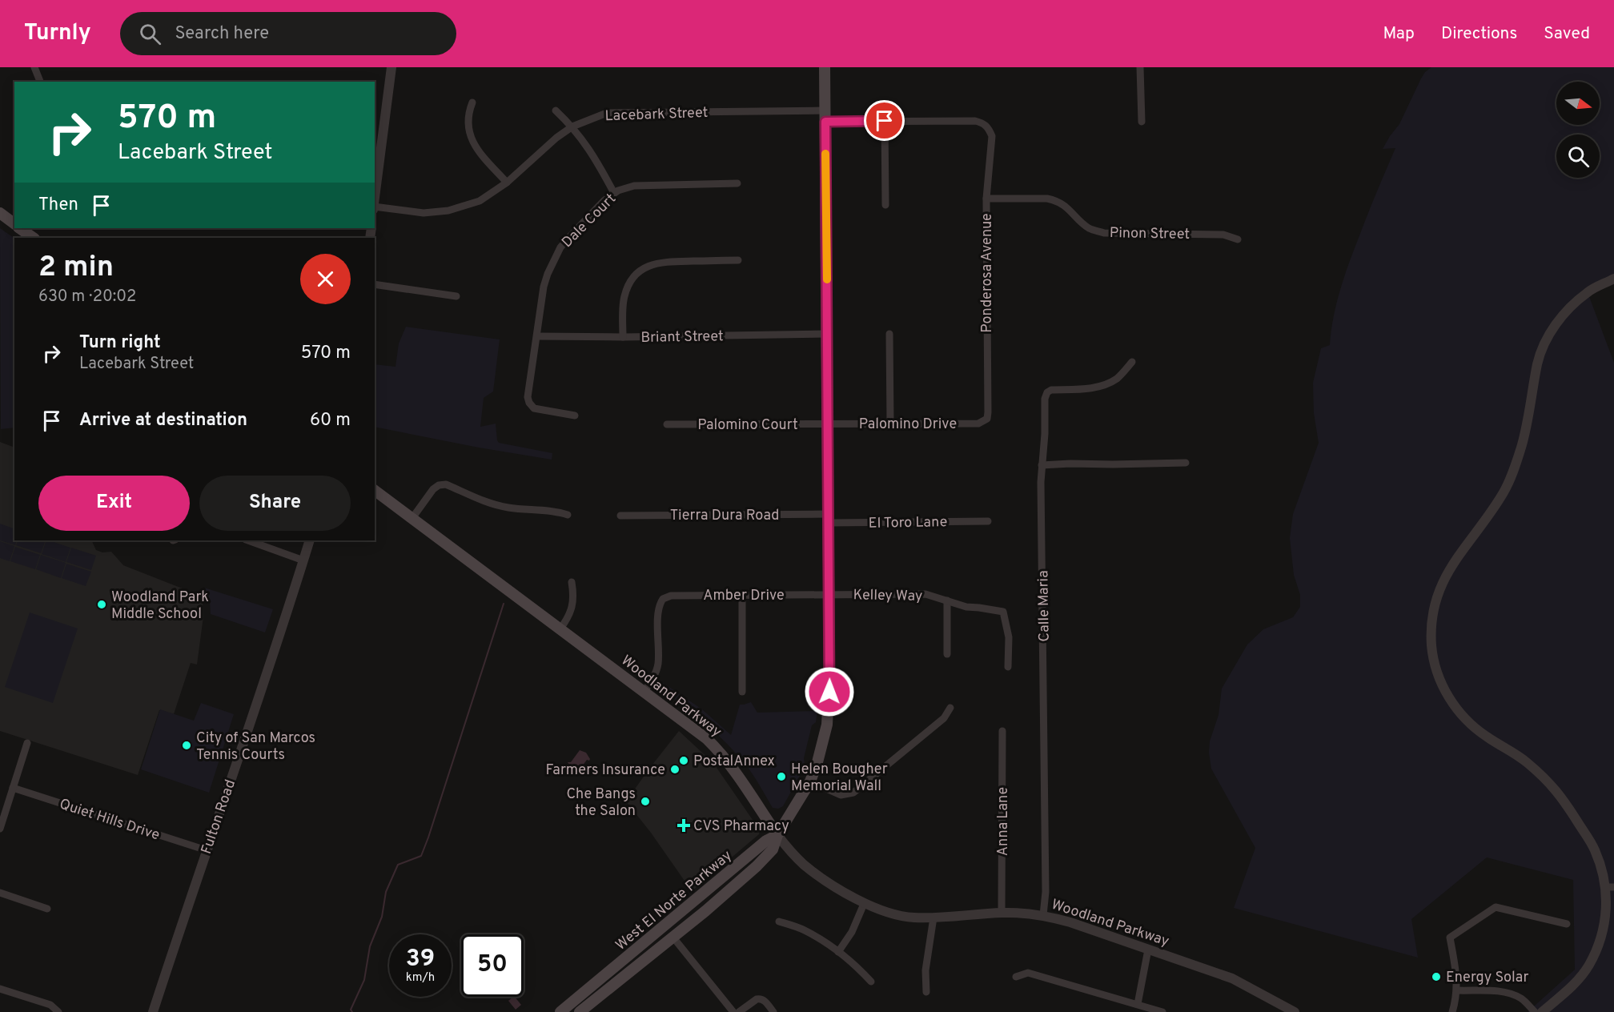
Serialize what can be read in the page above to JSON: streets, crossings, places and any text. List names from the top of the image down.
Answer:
{
  "streets": {
    "main road": ["Woodland Parkway", "West El Norte Parkway"],
    "street": [
      "Lacebark Street",
      "Dale Court",
      "Pinon Street",
      "Ponderosa Avenue",
      "Briant Street",
      "Palomino Drive",
      "Palomino Court",
      "Tierra Dura Road",
      "El Toro Lane",
      "Amber Drive",
      "Kelley Way",
      "Calle Maria",
      "Fulton Road",
      "Quiet Hills Drive",
      "Anna Lane"
    ]
  },
  "crossings": [
    ["Dale Court", "Briant Street"],
    ["Pinon Street", "Ponderosa Avenue"],
    ["Ponderosa Avenue", "Palomino Drive"],
    ["Palomino Drive", "Palomino Court"],
    ["Tierra Dura Road", "El Toro Lane"],
    ["Amber Drive", "Kelley Way"],
    ["Amber Drive", "Woodland Parkway"],
    ["Calle Maria", "Woodland Parkway"],
    ["Woodland Parkway", "Anna Lane"],
    ["Woodland Parkway", "West El Norte Parkway"],
    ["Fulton Road", "Quiet Hills Drive"]
  ],
  "places": {
    "other": [
      "Woodland Park Middle School",
      "City of San Marcos Tennis Courts",
      "PostalAnnex",
      "Farmers Insurance",
      "Helen Bougher Memorial Wall",
      "Che Bangs the Salon",
      "Energy Solar"
    ],
    "health": ["CVS Pharmacy"]
  },
  "north": "right",
  "page": {
    "header": "Turnly",
    "search": "Search here",
    "nav": ["Map", "Directions", "Saved"],
    "turn": ["570 m", "Lacebark Street"],
    "then": "Then",
    "heading": ["2 min", "630 m · 20:02"],
    "list": [
      {
        "name": "Turn right",
        "note": "Lacebark Street",
        "value": "570 m"
      },
      {
        "name": "Arrive at destination",
        "value": "60 m"
      }
    ],
    "buttons": ["Exit", "Share"],
    "speed": "39 km/h",
    "limit": "50"
  }
}
